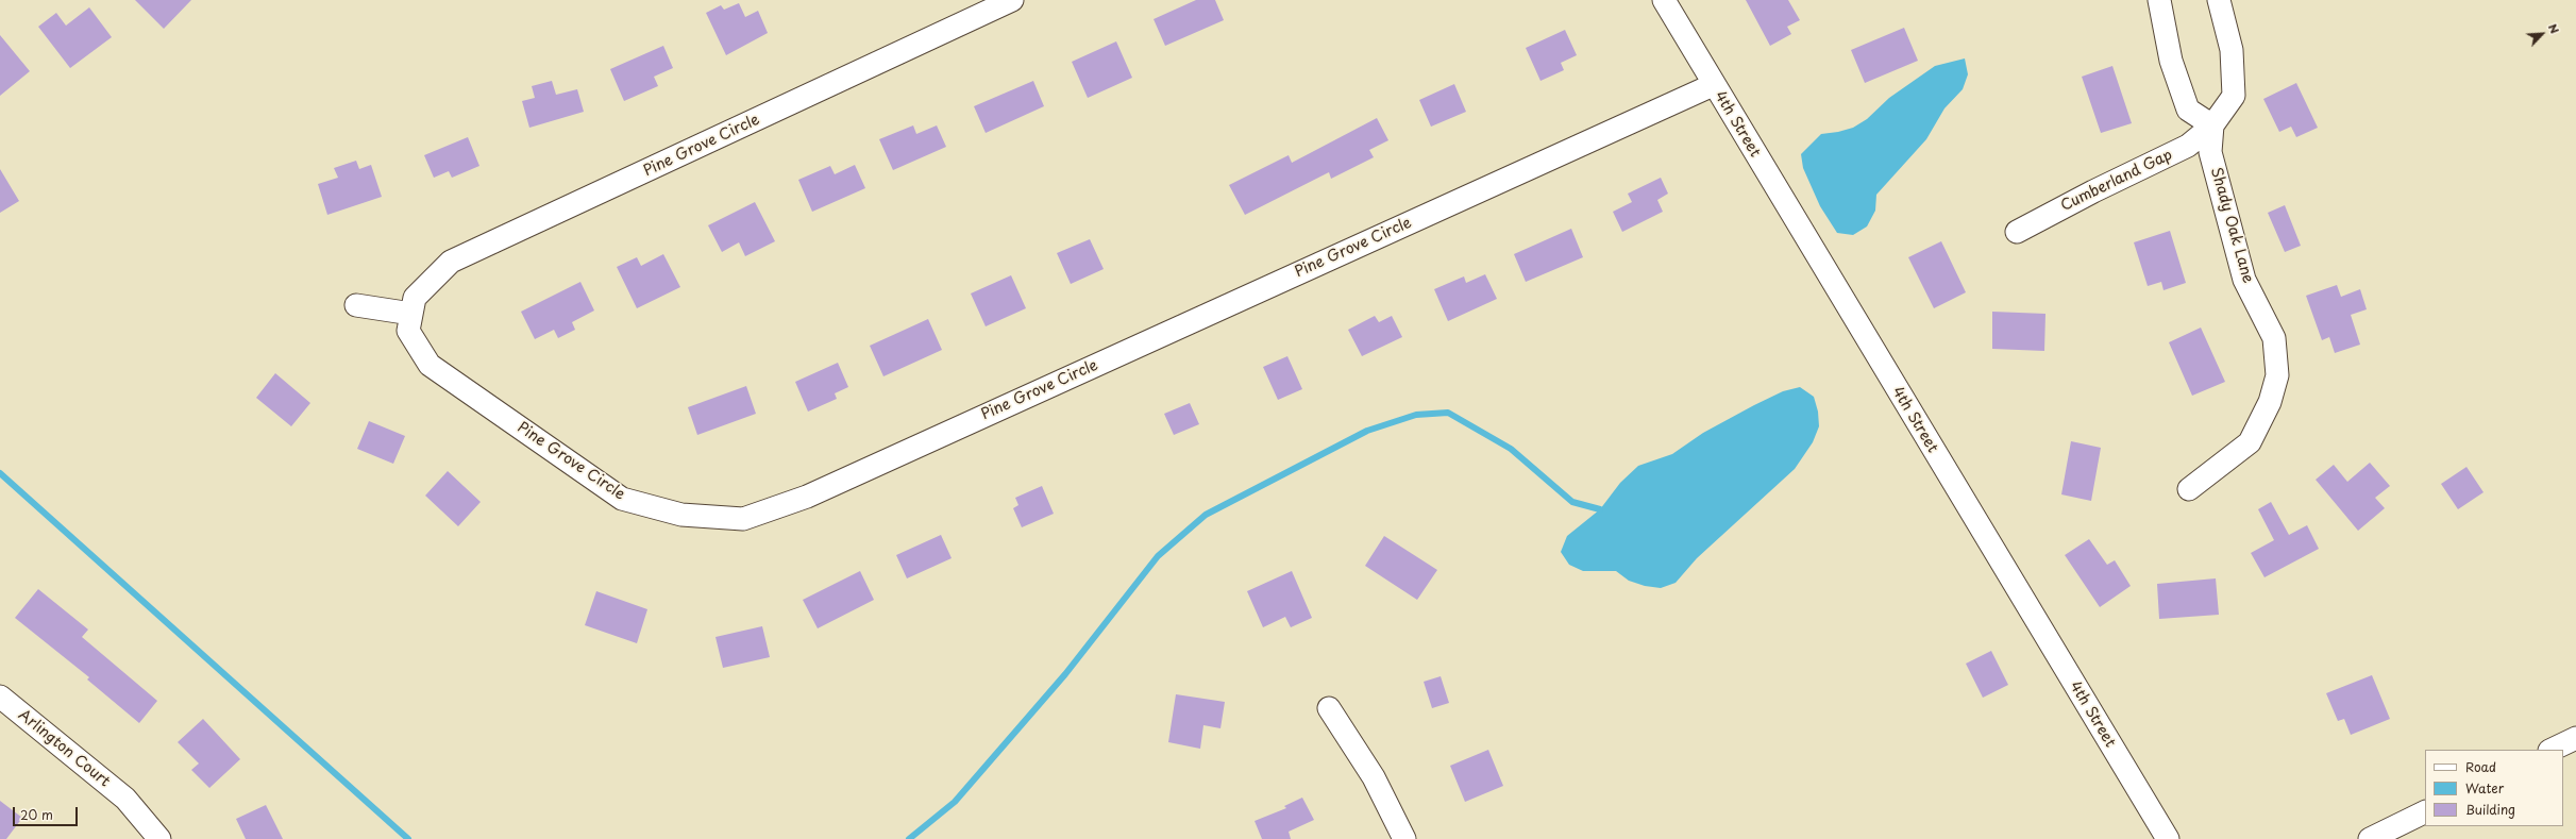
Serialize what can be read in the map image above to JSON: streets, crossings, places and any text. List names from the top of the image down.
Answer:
{
  "streets": {
    "street": [
      "4th Street",
      "Pine Grove Circle",
      "Cumberland Gap",
      "Shady Oak Lane",
      "Arlington Court"
    ]
  },
  "crossings": [
    ["4th Street", "Pine Grove Circle"],
    ["Cumberland Gap", "Shady Oak Lane"]
  ],
  "legend": ["Road", "Water", "Building"],
  "scale_bar": "20 m",
  "north": "top right"
}
